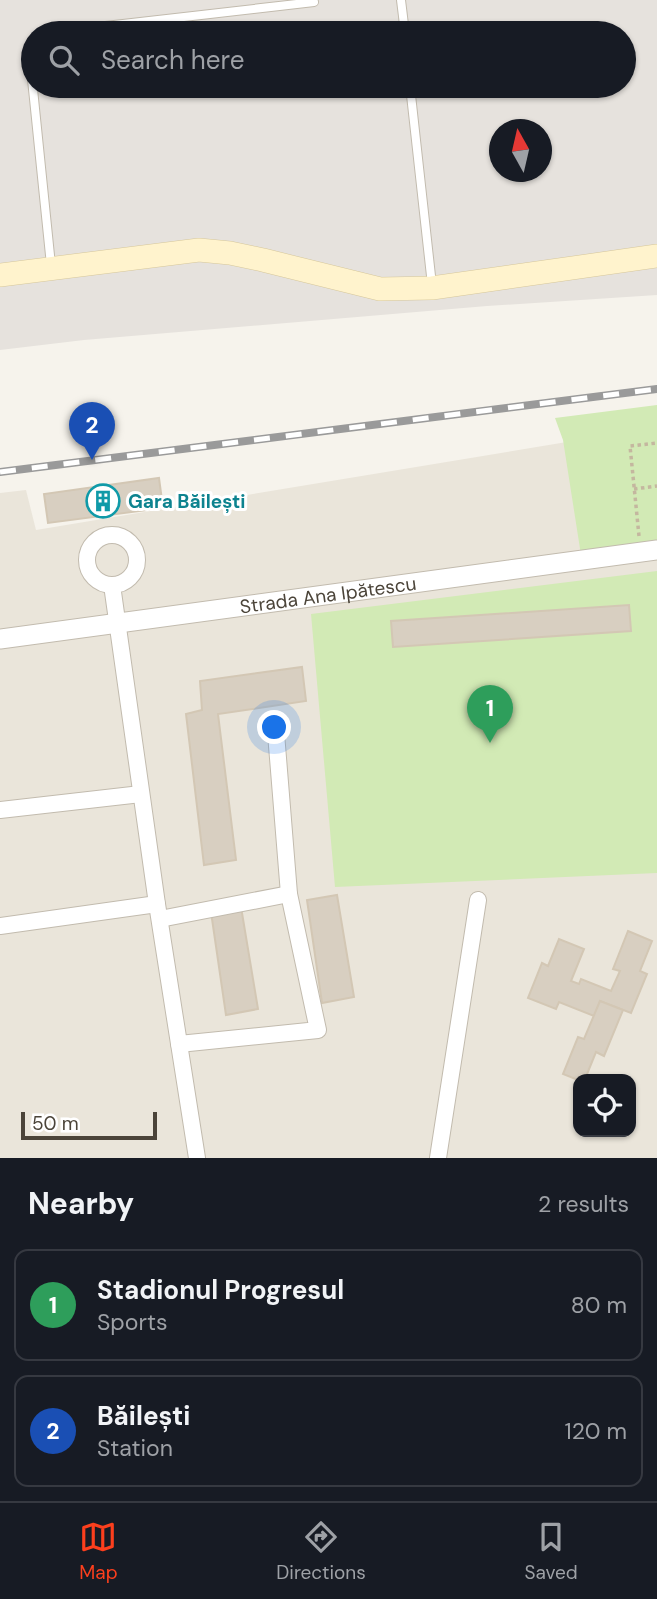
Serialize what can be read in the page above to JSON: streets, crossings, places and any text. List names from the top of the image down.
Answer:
{
  "streets": {
    "street": ["Strada Ana Ipătescu"]
  },
  "places": {
    "building": ["Gara Băilești"]
  },
  "scale_bar": "50 m",
  "north": "top",
  "page": {
    "search": "Search here",
    "pins": ["2", "1"],
    "scale": "50 m",
    "heading": ["Nearby", "2 results"],
    "list": [
      {
        "mark": "1",
        "name": "Stadionul Progresul",
        "note": "Sports",
        "value": "80 m"
      },
      {
        "mark": "2",
        "name": "Băilești",
        "note": "Station",
        "value": "120 m"
      }
    ],
    "nav": ["Map", "Directions", "Saved"]
  }
}
